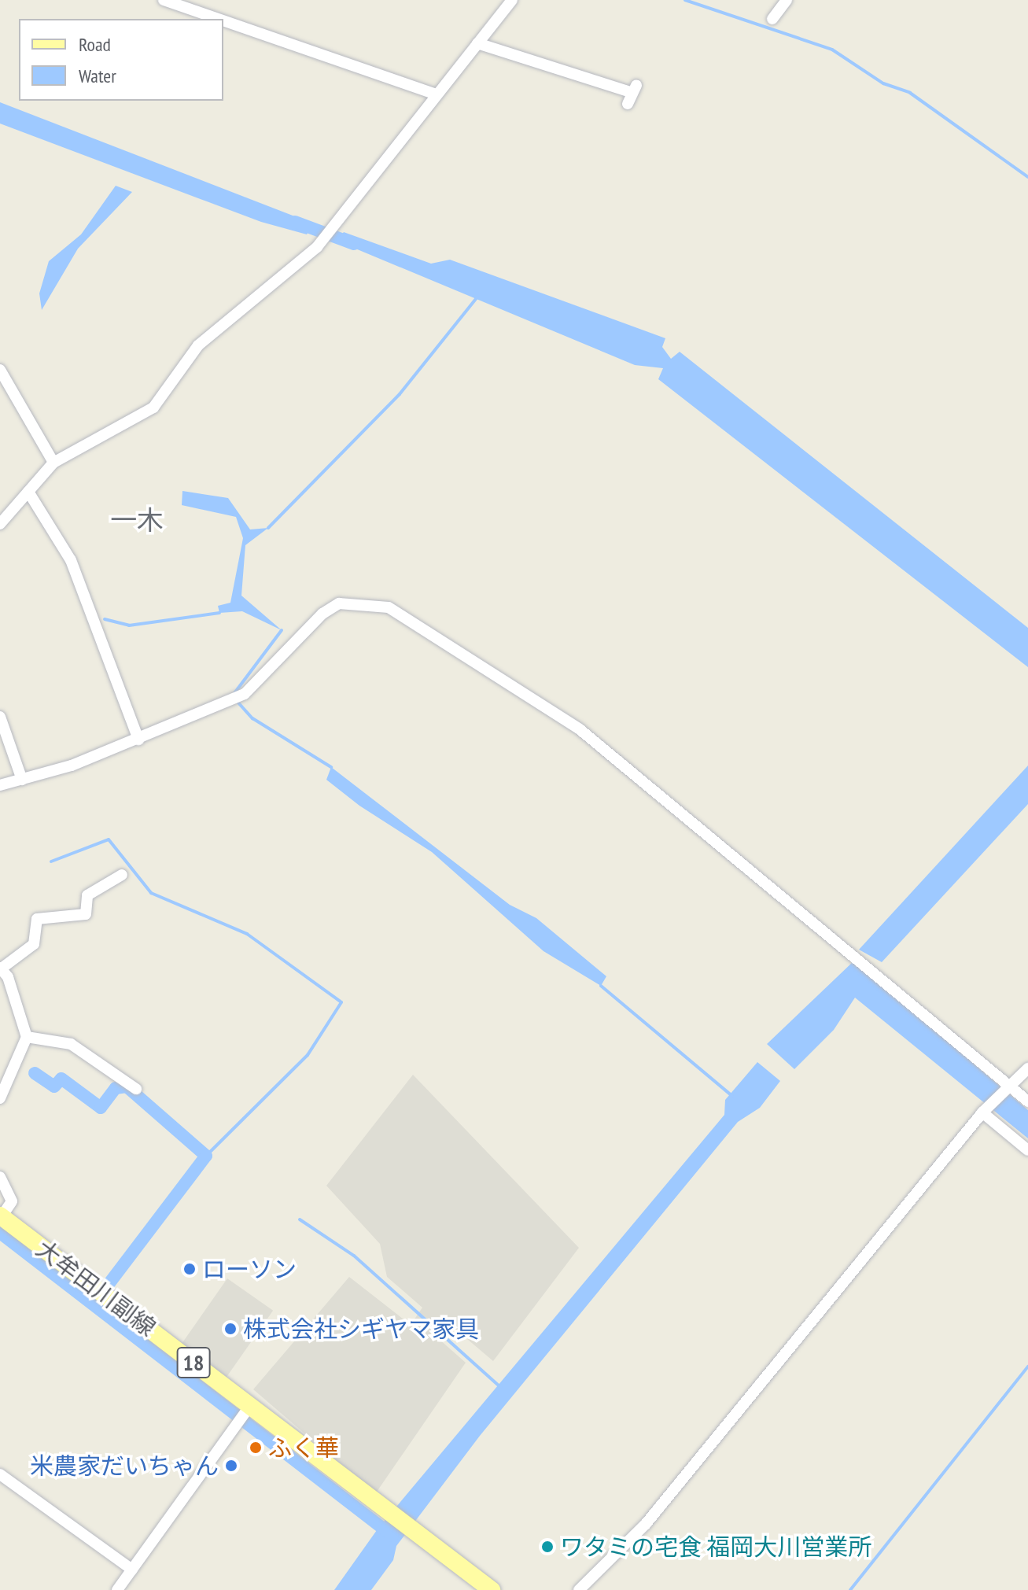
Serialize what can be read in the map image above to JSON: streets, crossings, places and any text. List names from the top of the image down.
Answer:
{
  "streets": {
    "main road": ["大牟田川副線", "18"]
  },
  "districts": ["一木"],
  "places": [
    "ローソン",
    "株式会社シギヤマ家具",
    "ふく華",
    "米農家だいちゃん",
    "ワタミの宅食 福岡大川営業所"
  ],
  "legend": ["Road", "Water"]
}
